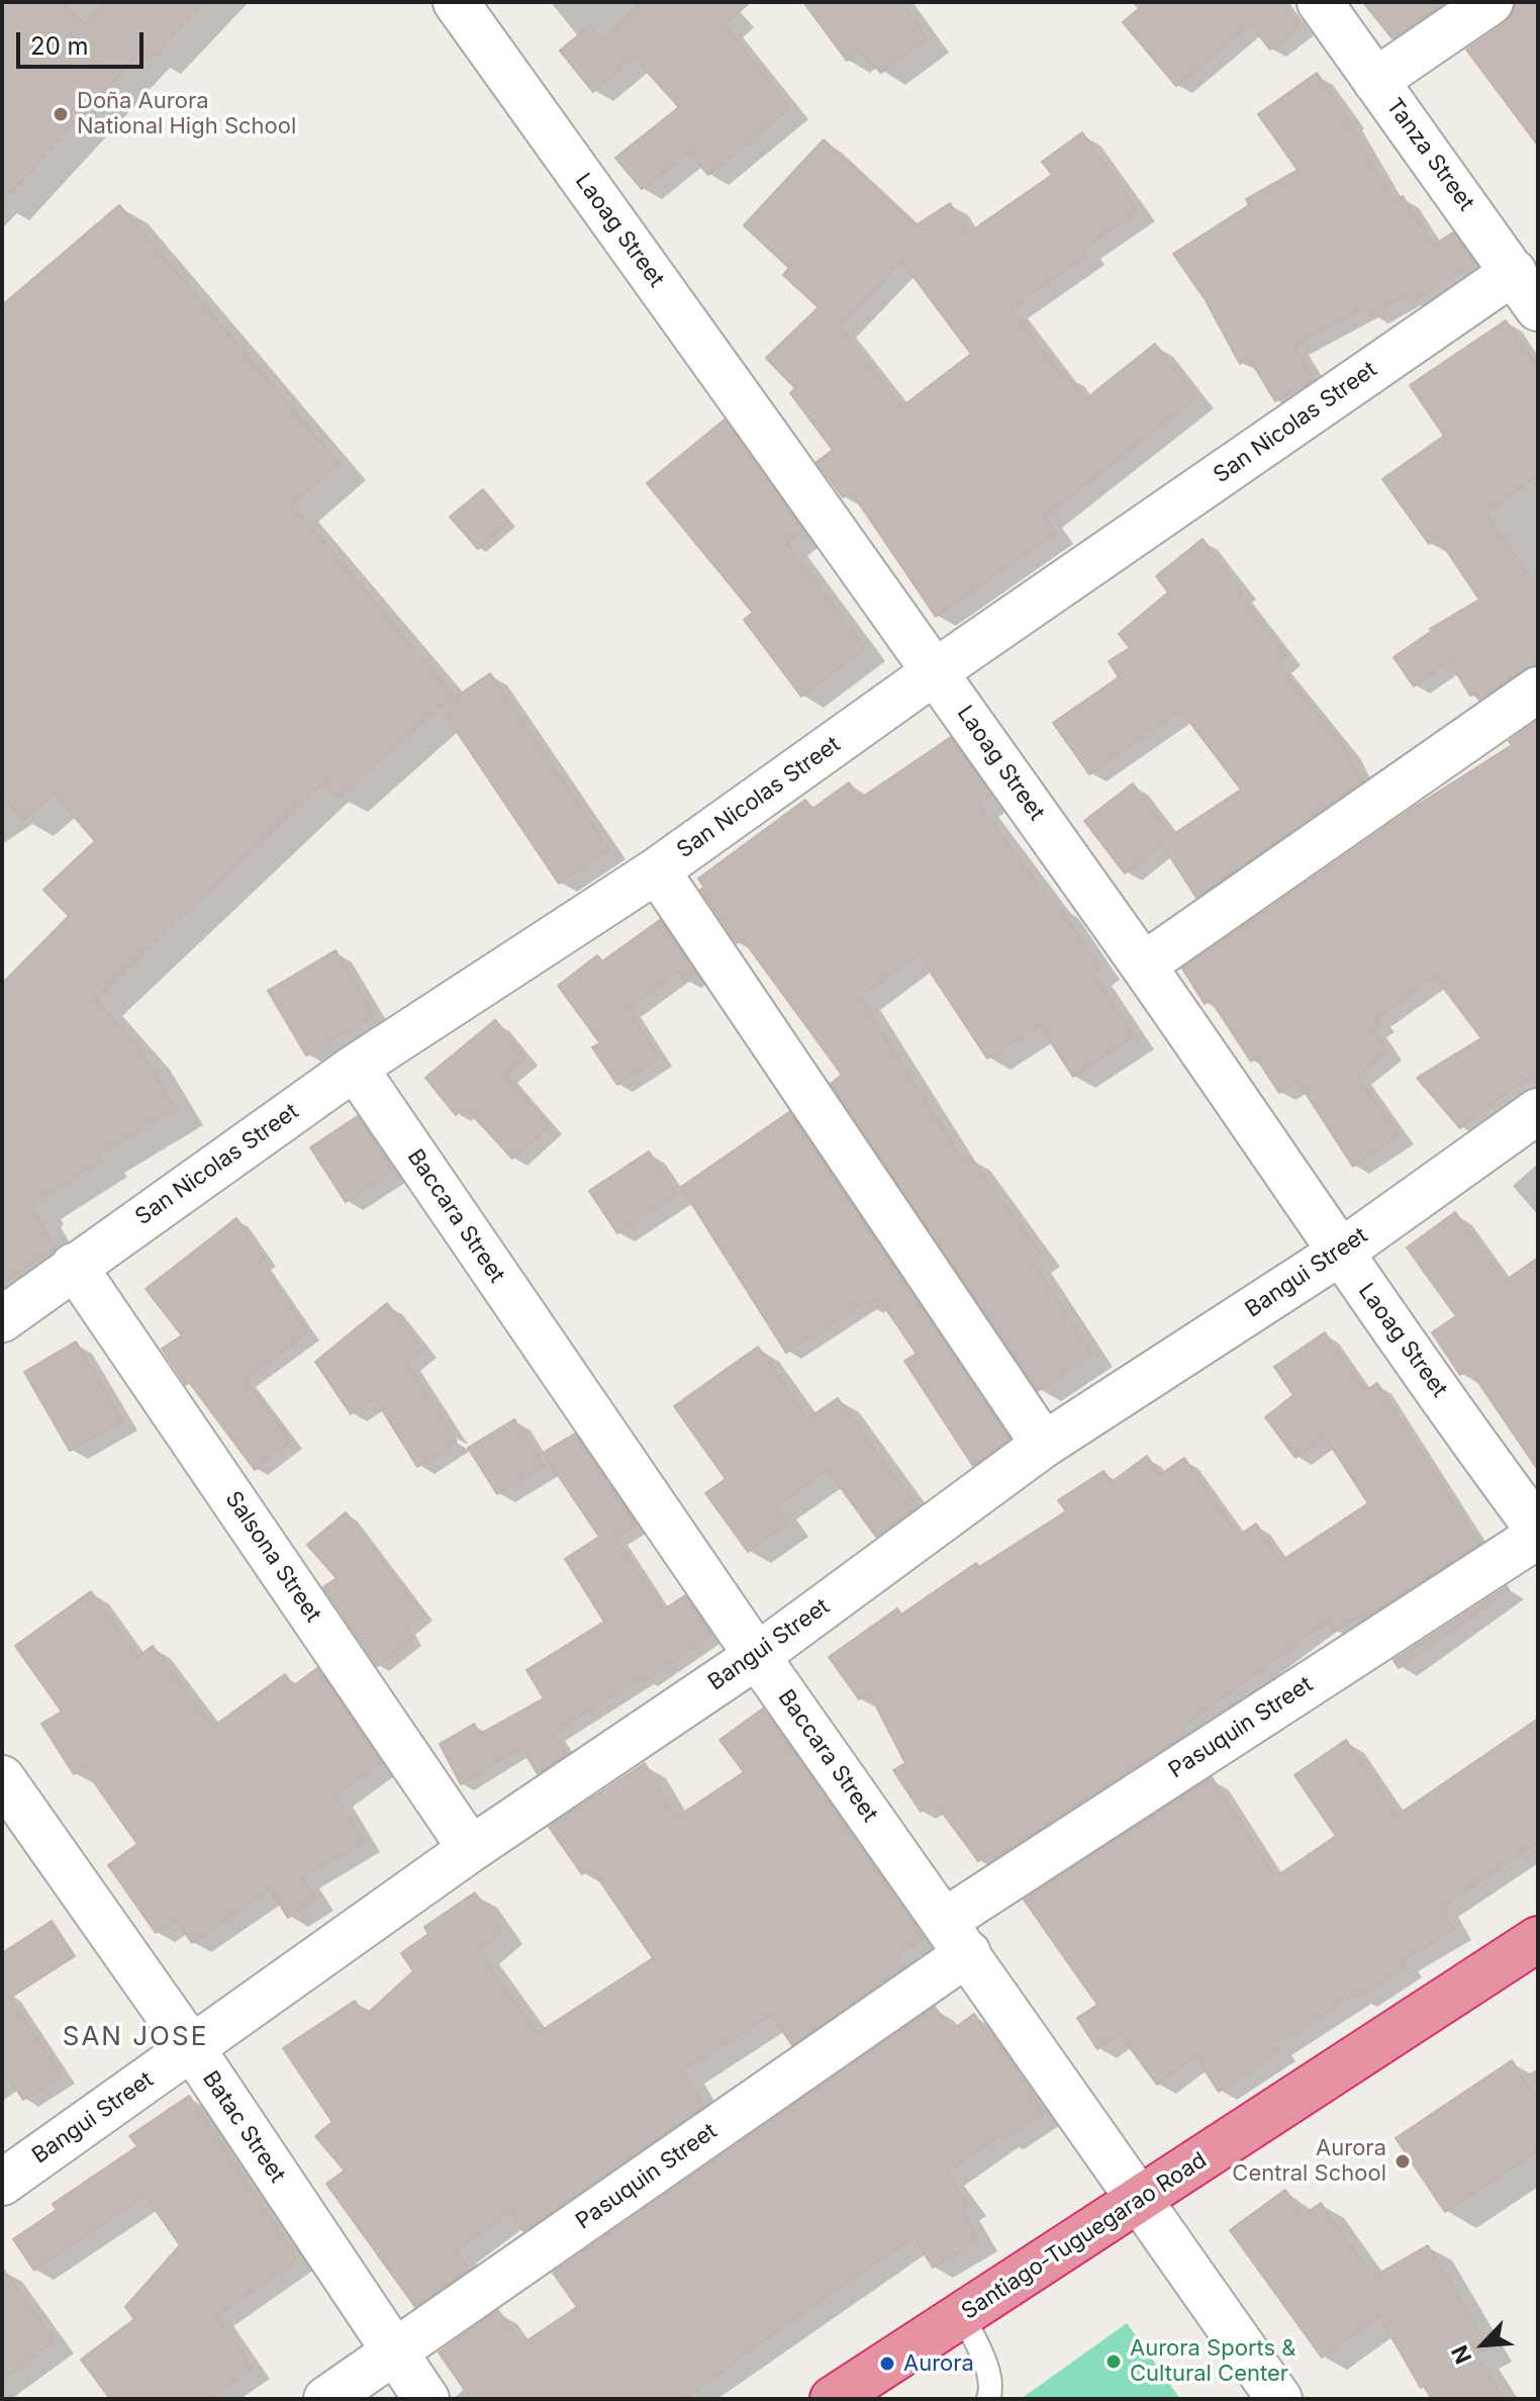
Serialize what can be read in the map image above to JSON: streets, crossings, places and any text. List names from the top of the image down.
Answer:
{
  "streets": {
    "highway": ["Santiago-Tuguegarao Road"],
    "street": [
      "Tanza Street",
      "Laoag Street",
      "San Nicolas Street",
      "Baccara Street",
      "Bangui Street",
      "Salsona Street",
      "Pasuquin Street",
      "Batac Street"
    ]
  },
  "crossings": [
    ["Tanza Street", "San Nicolas Street"],
    ["Laoag Street", "San Nicolas Street"],
    ["Laoag Street", "Bangui Street"],
    ["San Nicolas Street", "Baccara Street"],
    ["San Nicolas Street", "Salsona Street"],
    ["Baccara Street", "Bangui Street"],
    ["Baccara Street", "Pasuquin Street"],
    ["Baccara Street", "Santiago-Tuguegarao Road"],
    ["Bangui Street", "Salsona Street"],
    ["Bangui Street", "Batac Street"],
    ["Pasuquin Street", "Batac Street"]
  ],
  "districts": ["SAN JOSE"],
  "places": [
    "Doña Aurora National High School",
    "Aurora Central School",
    "Aurora Sports & Cultural Center",
    "Aurora"
  ],
  "scale_bar": "20 m",
  "north": "bottom left"
}
